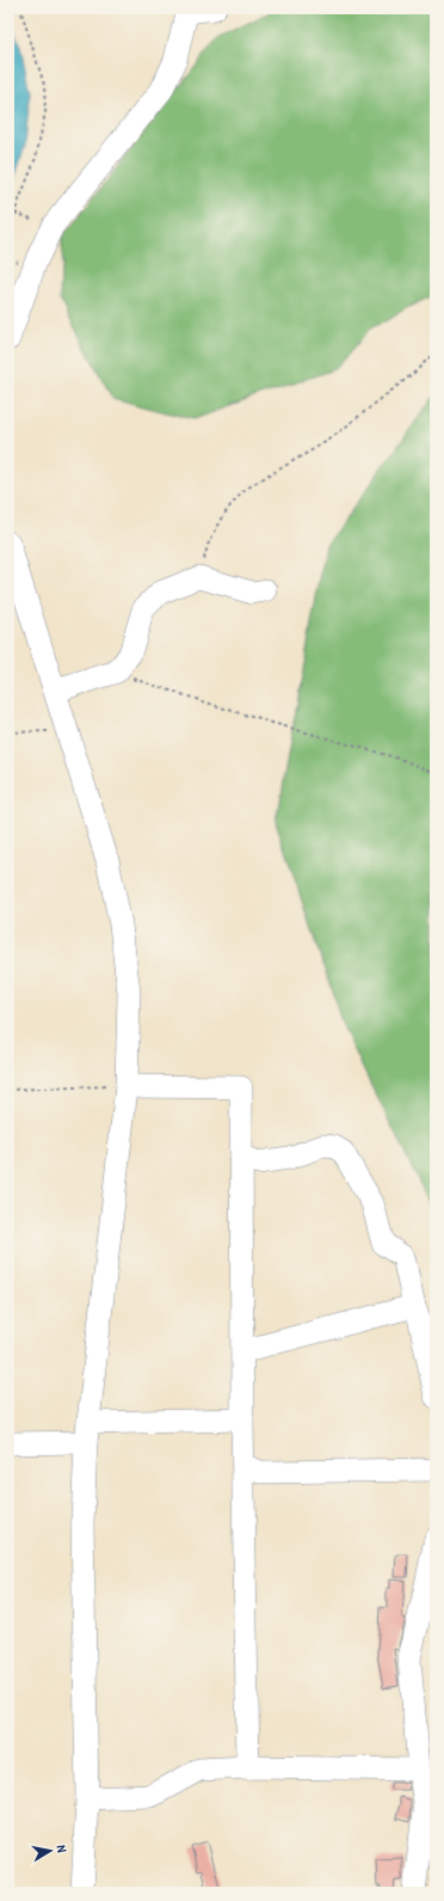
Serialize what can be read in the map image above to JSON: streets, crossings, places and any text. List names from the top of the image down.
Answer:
{
  "north": "right"
}
